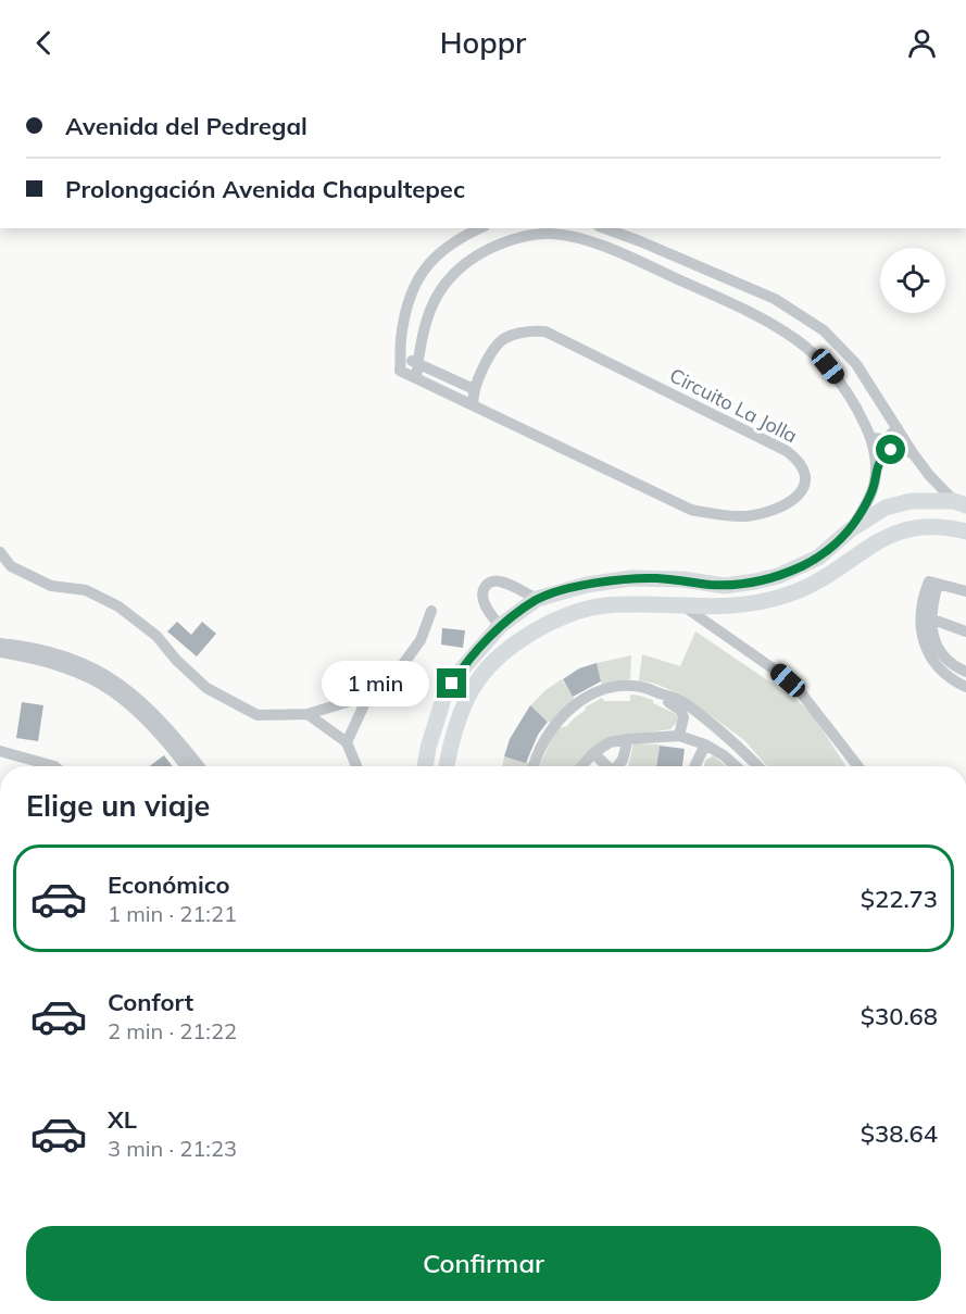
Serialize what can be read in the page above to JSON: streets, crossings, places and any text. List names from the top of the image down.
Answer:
{
  "streets": {
    "street": ["Circuito La Jolla"]
  },
  "page": {
    "header": "Hoppr",
    "banner": ["Avenida del Pedregal", "Prolongación Avenida Chapultepec"],
    "bubble": "1 min",
    "heading": "Elige un viaje",
    "list": [
      {
        "name": "Económico",
        "note": "1 min · 21:21",
        "value": "$22.73"
      },
      {
        "name": "Confort",
        "note": "2 min · 21:22",
        "value": "$30.68"
      },
      {
        "name": "XL",
        "note": "3 min · 21:23",
        "value": "$38.64"
      }
    ],
    "buttons": "Confirmar"
  }
}
